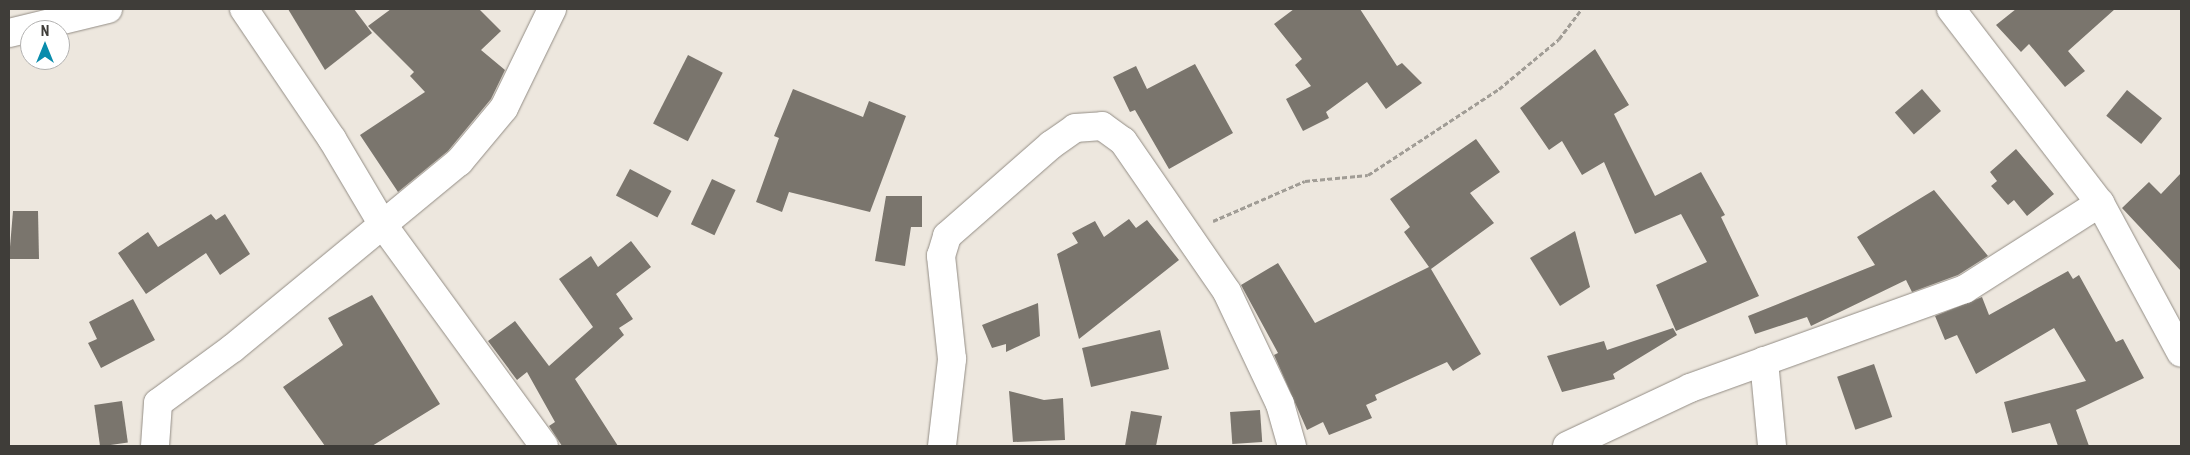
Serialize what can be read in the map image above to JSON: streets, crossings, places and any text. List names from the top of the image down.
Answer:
{
  "north": "top"
}
